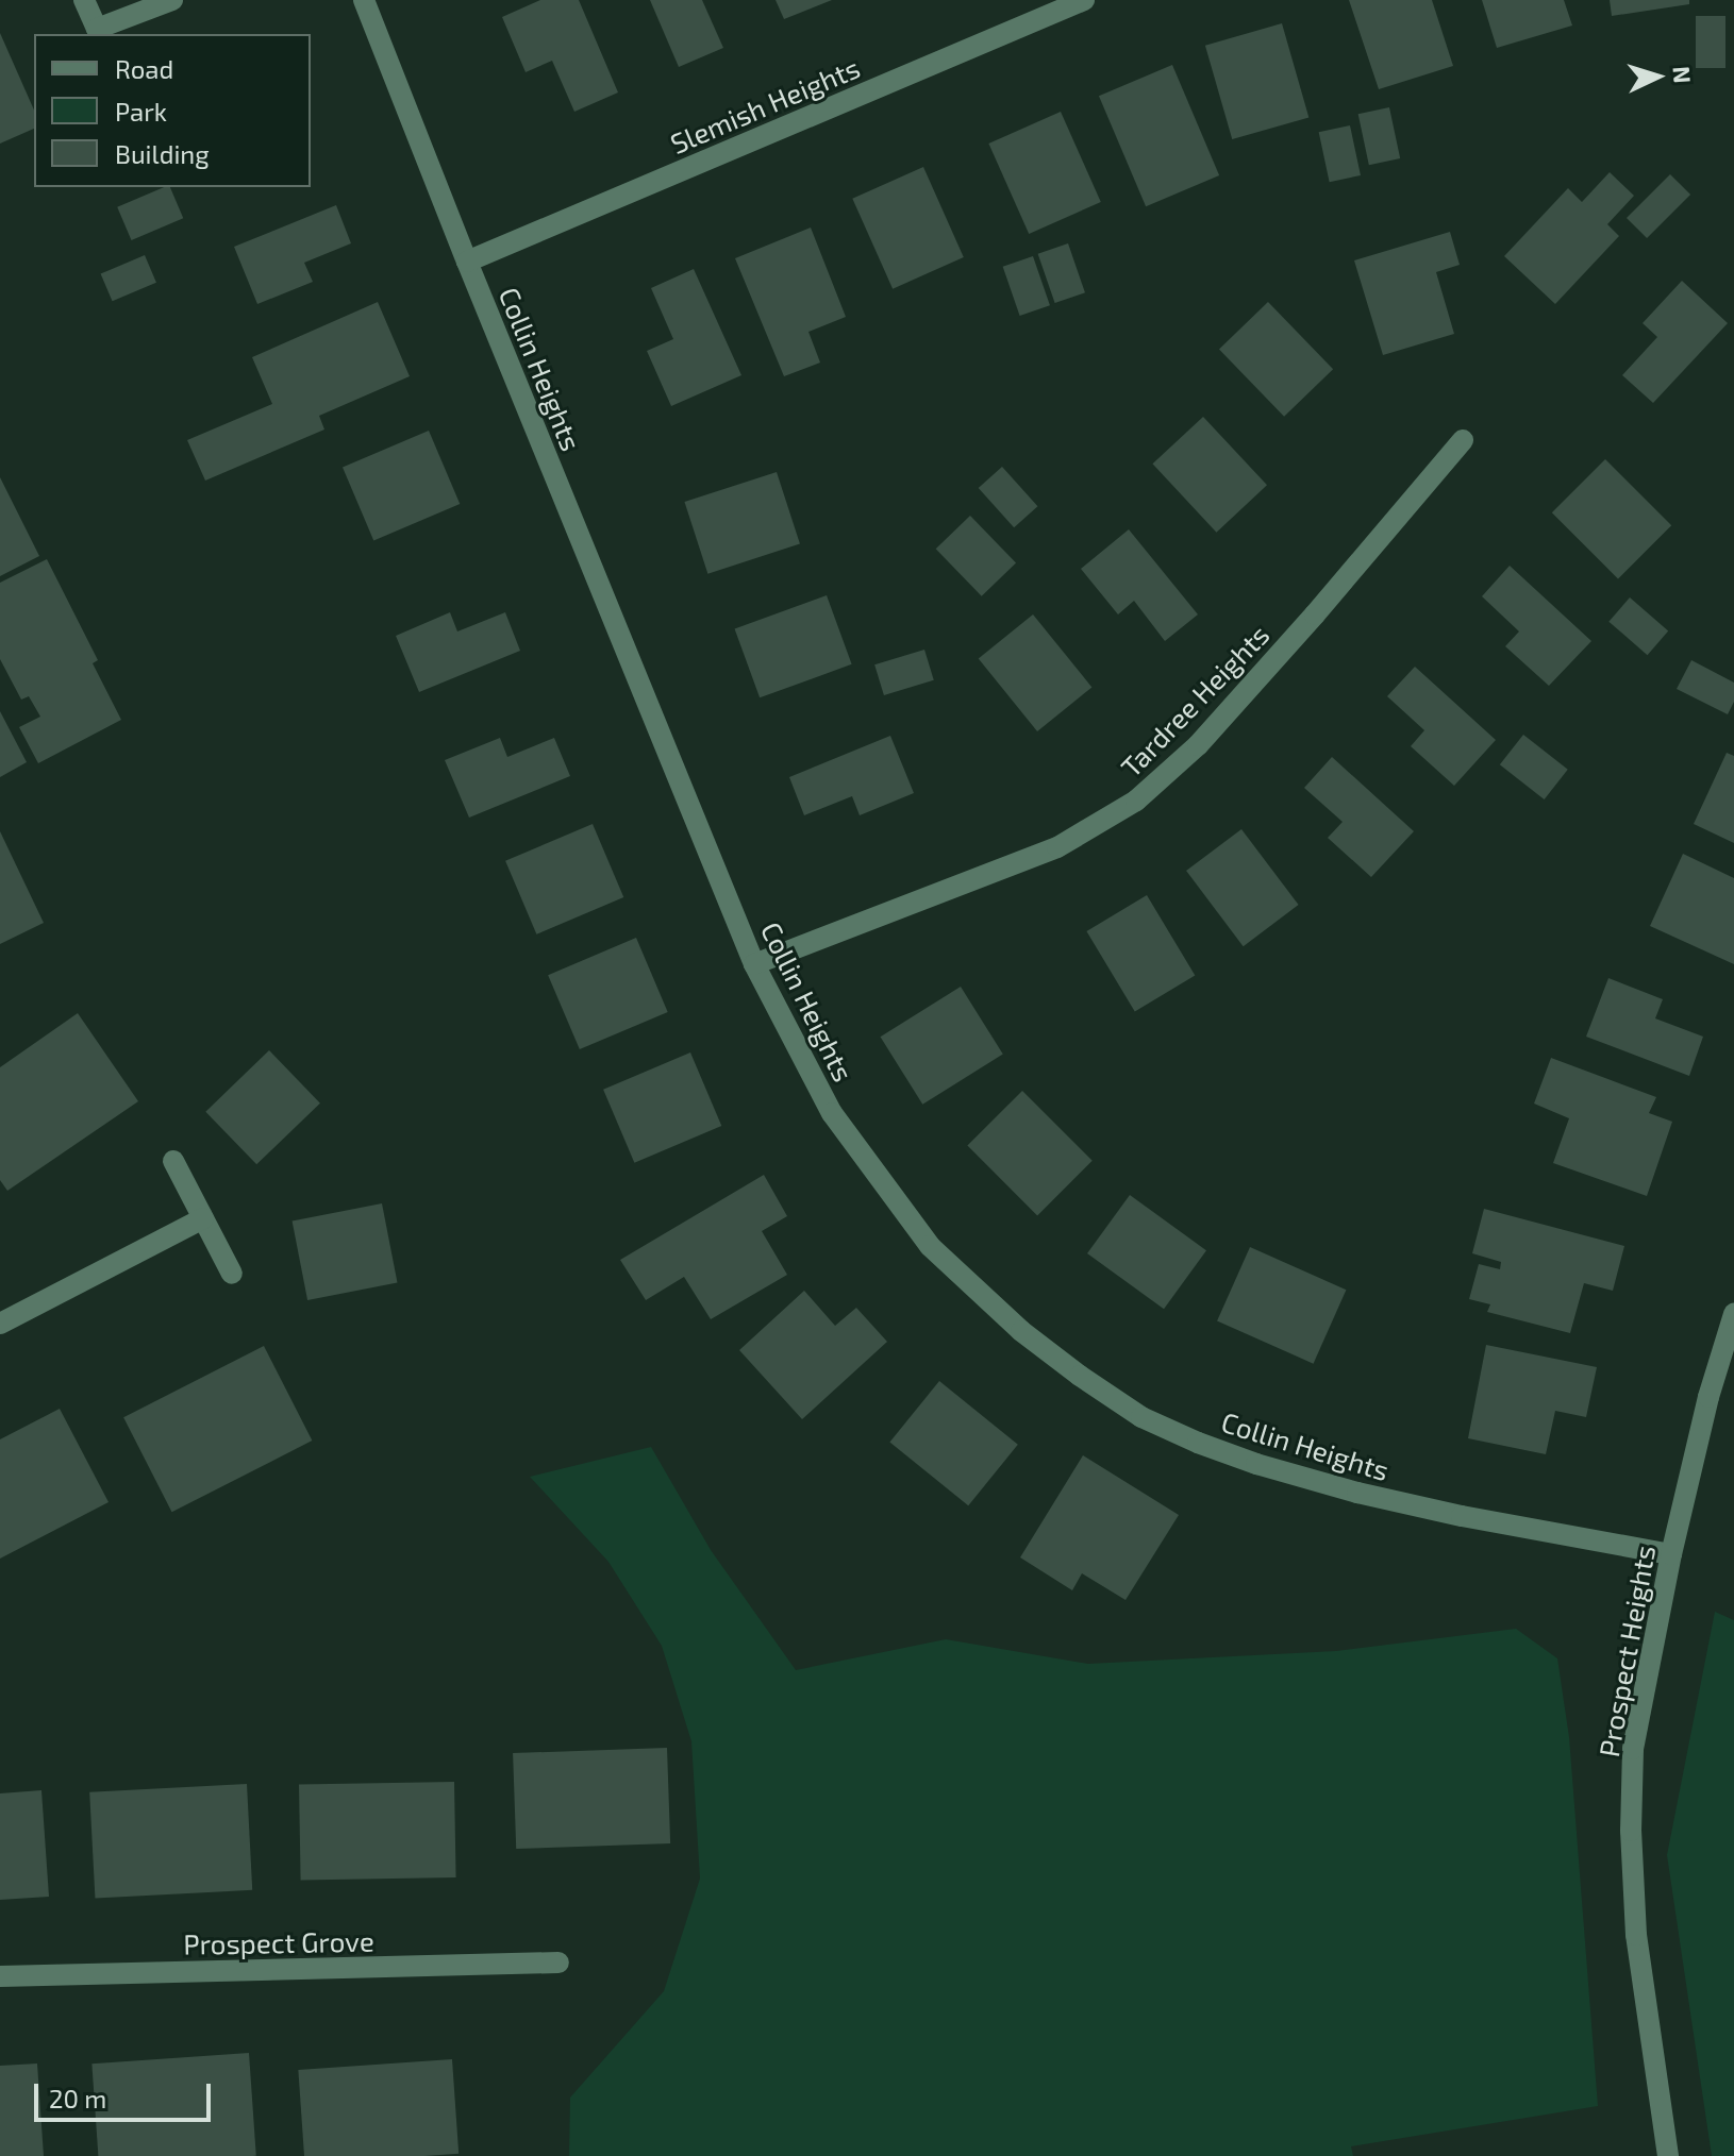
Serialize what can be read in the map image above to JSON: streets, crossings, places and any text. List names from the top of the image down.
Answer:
{
  "streets": {
    "street": [
      "Slemish Heights",
      "Collin Heights",
      "Tardree Heights",
      "Prospect Heights",
      "Prospect Grove"
    ]
  },
  "crossings": [
    ["Slemish Heights", "Collin Heights"],
    ["Collin Heights", "Tardree Heights"],
    ["Collin Heights", "Prospect Heights"]
  ],
  "legend": ["Road", "Park", "Building"],
  "scale_bar": "20 m",
  "north": "right"
}
